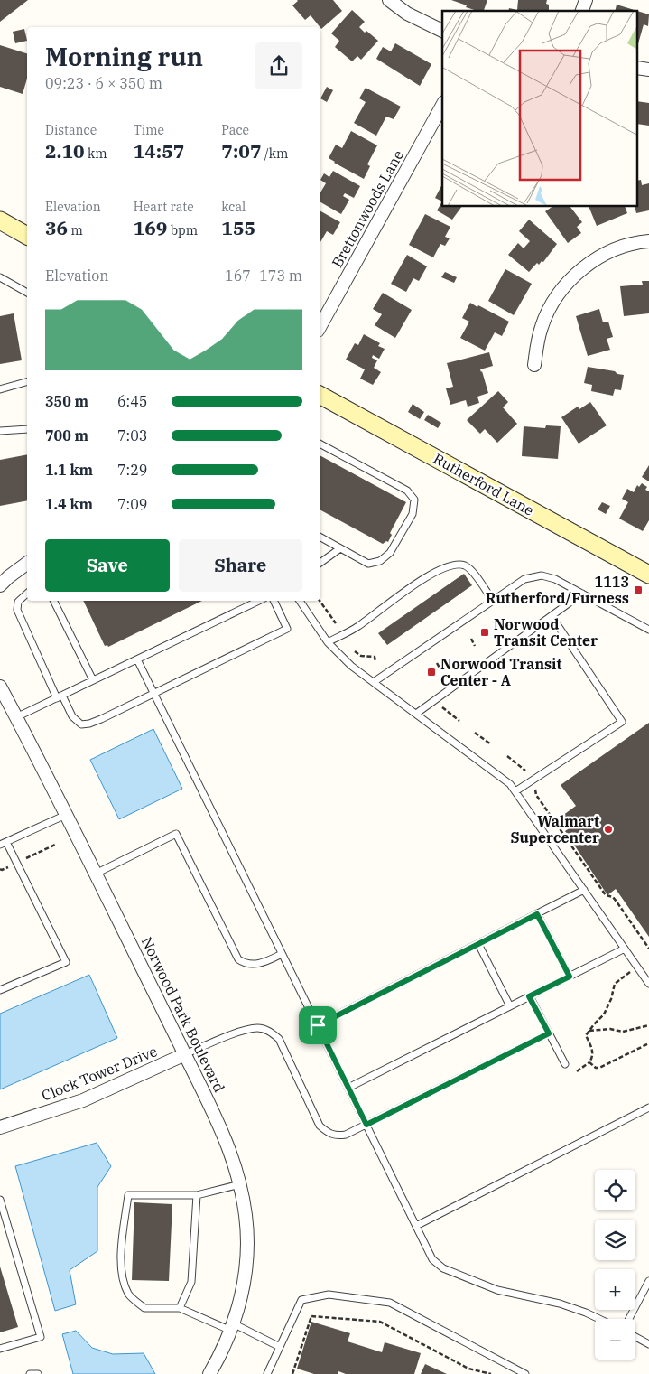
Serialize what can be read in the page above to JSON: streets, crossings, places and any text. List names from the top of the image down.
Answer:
{
  "streets": {
    "street": [
      "Brettonwoods Lane",
      "Rutherford Lane",
      "Norwood Park Boulevard",
      "Clock Tower Drive"
    ]
  },
  "crossings": [
    ["Norwood Park Boulevard", "Clock Tower Drive"]
  ],
  "places": {
    "transit": ["1113 Rutherford/Furness", "Norwood Transit Center", "Norwood Transit Center - A"],
    "other": ["Walmart Supercenter"]
  },
  "page": {
    "heading": ["Morning run", "09:23 · 6 × 350 m"],
    "stats": [
      ["Distance", "2.10 km"],
      ["Time", "14:57"],
      ["Pace", "7:07 /km"],
      ["Elevation", "36 m"],
      ["Heart rate", "169 bpm"],
      ["kcal", "155"]
    ],
    "chart": ["Elevation", "167–173 m"],
    "list": [
      {
        "name": "350 m",
        "note": "6:45"
      },
      {
        "name": "700 m",
        "note": "7:03"
      },
      {
        "name": "1.1 km",
        "note": "7:29"
      },
      {
        "name": "1.4 km",
        "note": "7:09"
      }
    ],
    "buttons": ["Save", "Share"],
    "map_buttons": ["+", "−"]
  }
}
